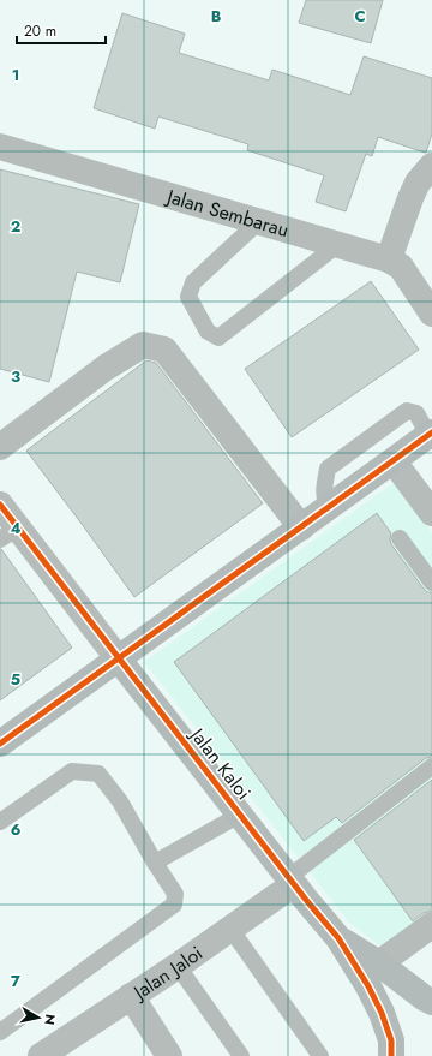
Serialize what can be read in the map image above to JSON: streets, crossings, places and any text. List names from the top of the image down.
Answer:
{
  "streets": {
    "street": ["Jalan Sembarau", "Jalan Kaloi", "Jalan Jaloi"]
  },
  "crossings": [
    ["Jalan Kaloi", "Jalan Jaloi"]
  ],
  "scale_bar": "20 m",
  "north": "right",
  "grid": {
    "columns": ["B", "C"],
    "rows": [
      "1",
      "2",
      "3",
      "4",
      "5",
      "6",
      "7"
    ]
  }
}
